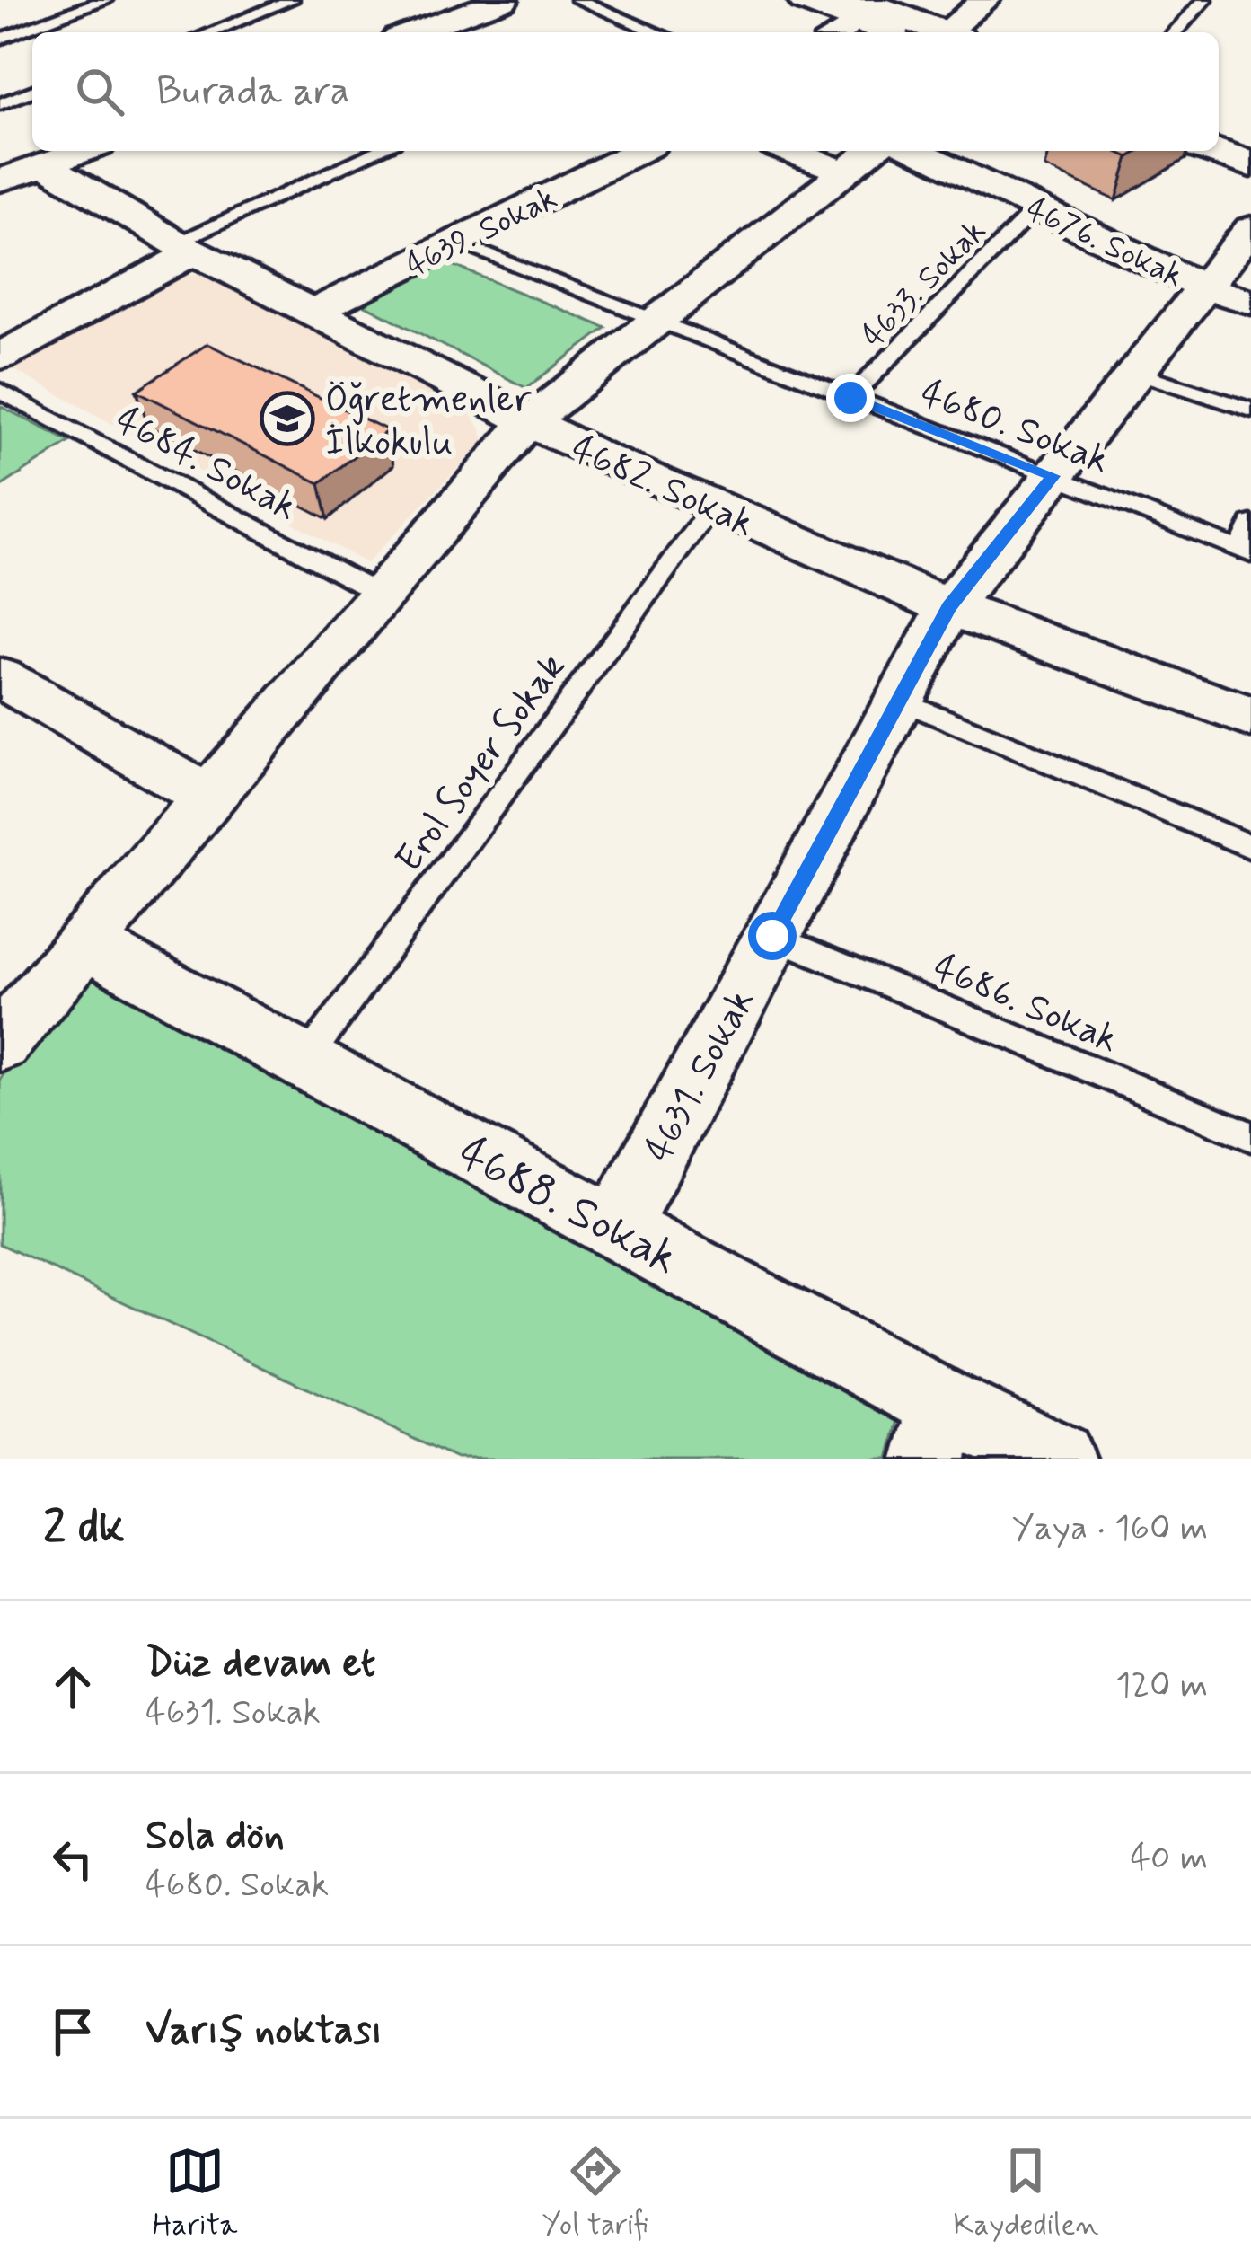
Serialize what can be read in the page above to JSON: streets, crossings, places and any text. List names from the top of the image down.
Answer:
{
  "streets": {
    "street": [
      "4639. Sokak",
      "4676. Sokak",
      "4682. Sokak",
      "4631. Sokak",
      "4688. Sokak"
    ],
    "lane": [
      "4633. Sokak",
      "4680. Sokak",
      "4684. Sokak",
      "Erol Soyer Sokak",
      "4686. Sokak"
    ]
  },
  "crossings": [
    ["4639. Sokak", "4680. Sokak"],
    ["4639. Sokak", "4682. Sokak"],
    ["4676. Sokak", "4633. Sokak"],
    ["4676. Sokak", "4631. Sokak"],
    ["4633. Sokak", "4680. Sokak"],
    ["4680. Sokak", "4631. Sokak"],
    ["4682. Sokak", "Erol Soyer Sokak"],
    ["4682. Sokak", "4631. Sokak"],
    ["Erol Soyer Sokak", "4688. Sokak"],
    ["4686. Sokak", "4631. Sokak"],
    ["4631. Sokak", "4688. Sokak"]
  ],
  "places": {
    "school or university": ["Öğretmenler İlkokulu"]
  },
  "page": {
    "search": "Burada ara",
    "heading": ["2 dk", "Yaya · 160 m"],
    "list": [
      ["Düz devam et", "4631. Sokak", "120 m"],
      ["Sola dön", "4680. Sokak", "40 m"],
      "Varış noktası"
    ],
    "nav": ["Harita", "Yol tarifi", "Kaydedilen"]
  }
}
